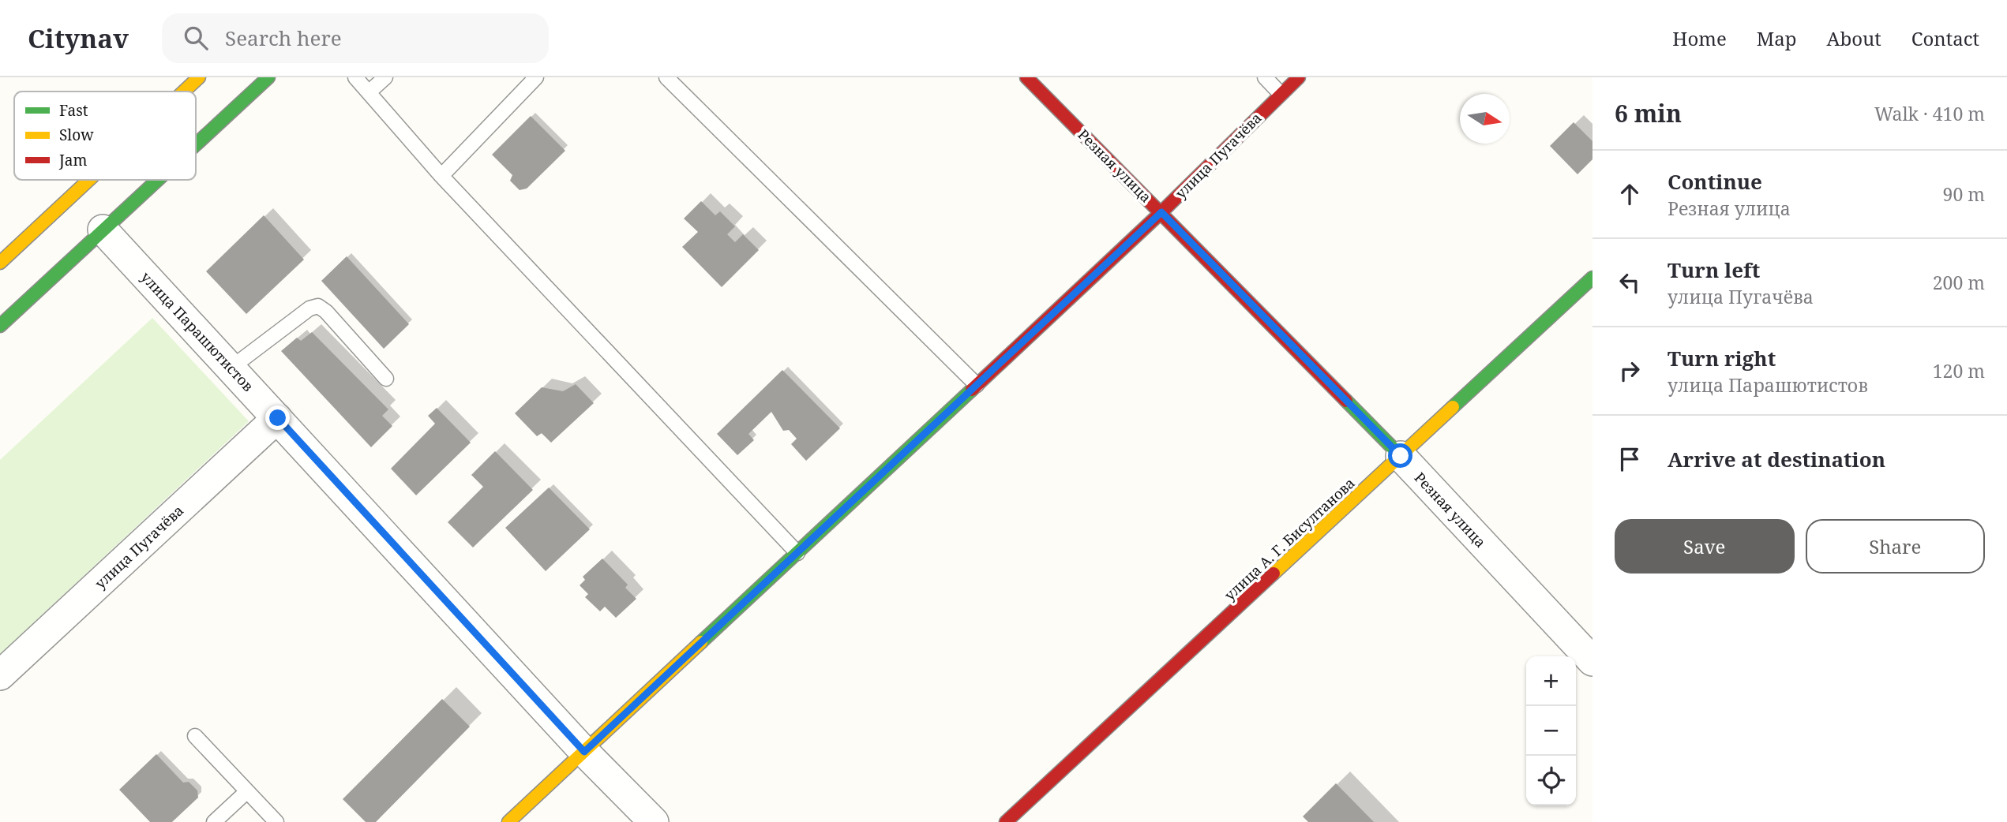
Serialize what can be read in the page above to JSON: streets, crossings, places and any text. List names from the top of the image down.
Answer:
{
  "streets": {
    "street": [
      "улица Пугачёва",
      "Резная улица",
      "улица Парашютистов",
      "улица А. Г. Бисултанова"
    ]
  },
  "crossings": [
    ["улица Пугачёва", "Резная улица"],
    ["улица Пугачёва", "улица Парашютистов"],
    ["Резная улица", "улица А. Г. Бисултанова"]
  ],
  "legend": ["Fast", "Slow", "Jam"],
  "north": "right",
  "page": {
    "header": "Citynav",
    "search": "Search here",
    "nav": [
      "Home",
      "Map",
      "About",
      "Contact"
    ],
    "heading": ["6 min", "Walk · 410 m"],
    "list": [
      ["Continue", "Резная улица", "90 m"],
      ["Turn left", "улица Пугачёва", "200 m"],
      ["Turn right", "улица Парашютистов", "120 m"],
      "Arrive at destination"
    ],
    "buttons": ["Save", "Share"],
    "map_buttons": ["+", "−"]
  }
}
